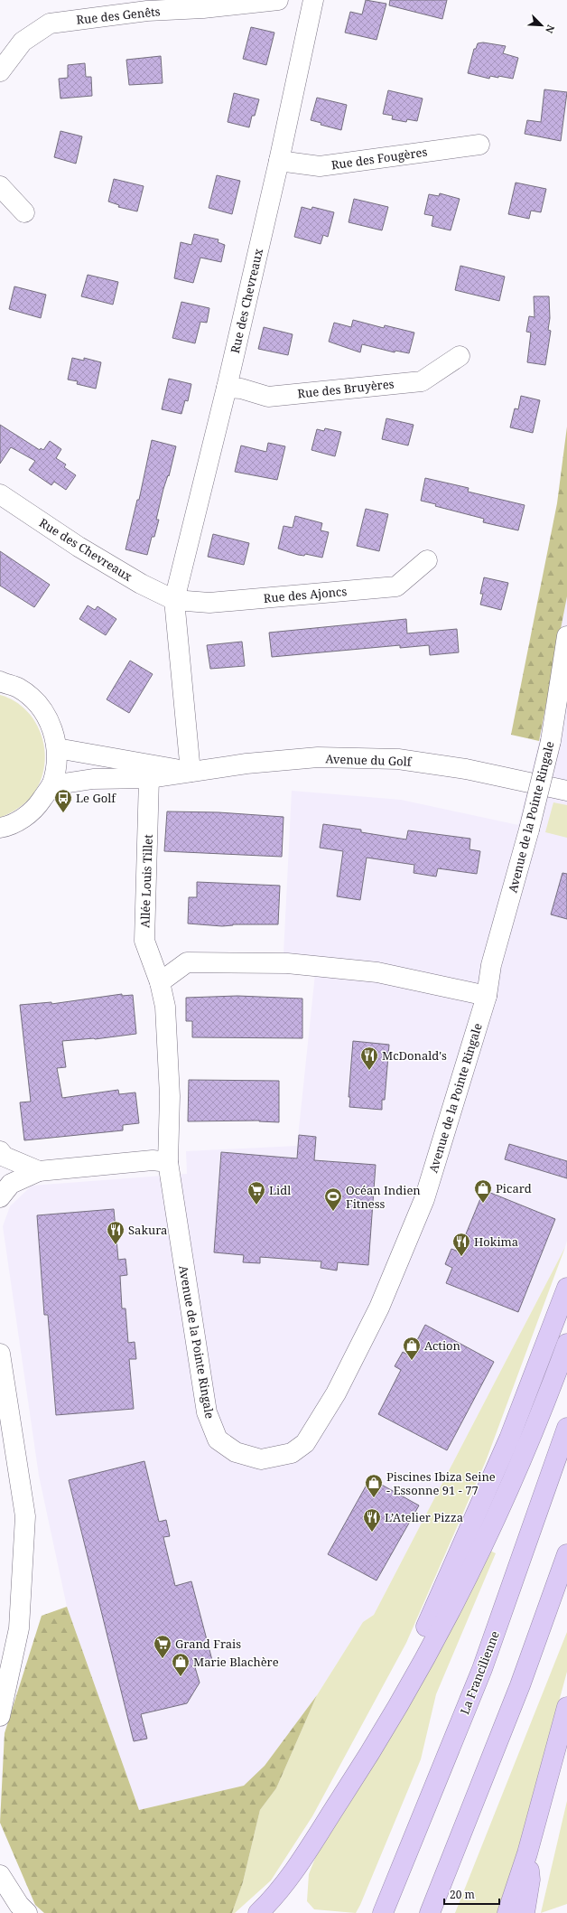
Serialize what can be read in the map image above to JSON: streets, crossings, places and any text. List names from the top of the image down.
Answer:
{
  "streets": {
    "highway": ["La Francilienne"],
    "street": [
      "Rue des Genêts",
      "Rue des Fougères",
      "Rue des Chevreaux",
      "Rue des Bruyères",
      "Rue des Ajoncs",
      "Avenue du Golf",
      "Avenue de la Pointe Ringale",
      "Allée Louis Tillet"
    ]
  },
  "crossings": [
    ["Rue des Fougères", "Rue des Chevreaux"],
    ["Rue des Chevreaux", "Rue des Bruyères"],
    ["Rue des Chevreaux", "Rue des Ajoncs"],
    ["Rue des Chevreaux", "Avenue du Golf"],
    ["Avenue du Golf", "Allée Louis Tillet"],
    ["Avenue de la Pointe Ringale", "Allée Louis Tillet"]
  ],
  "places": {
    "bus stop": ["Le Golf"],
    "restaurant": [
      "McDonald's",
      "Sakura",
      "Hokima",
      "L’Atelier Pizza"
    ],
    "shop": [
      "Picard",
      "Action",
      "Piscines Ibiza Seine - Essonne 91 - 77",
      "Marie Blachère"
    ],
    "supermarket": ["Lidl", "Grand Frais"],
    "sports": ["Océan Indien Fitness"]
  },
  "scale_bar": "20 m",
  "north": "bottom right"
}
